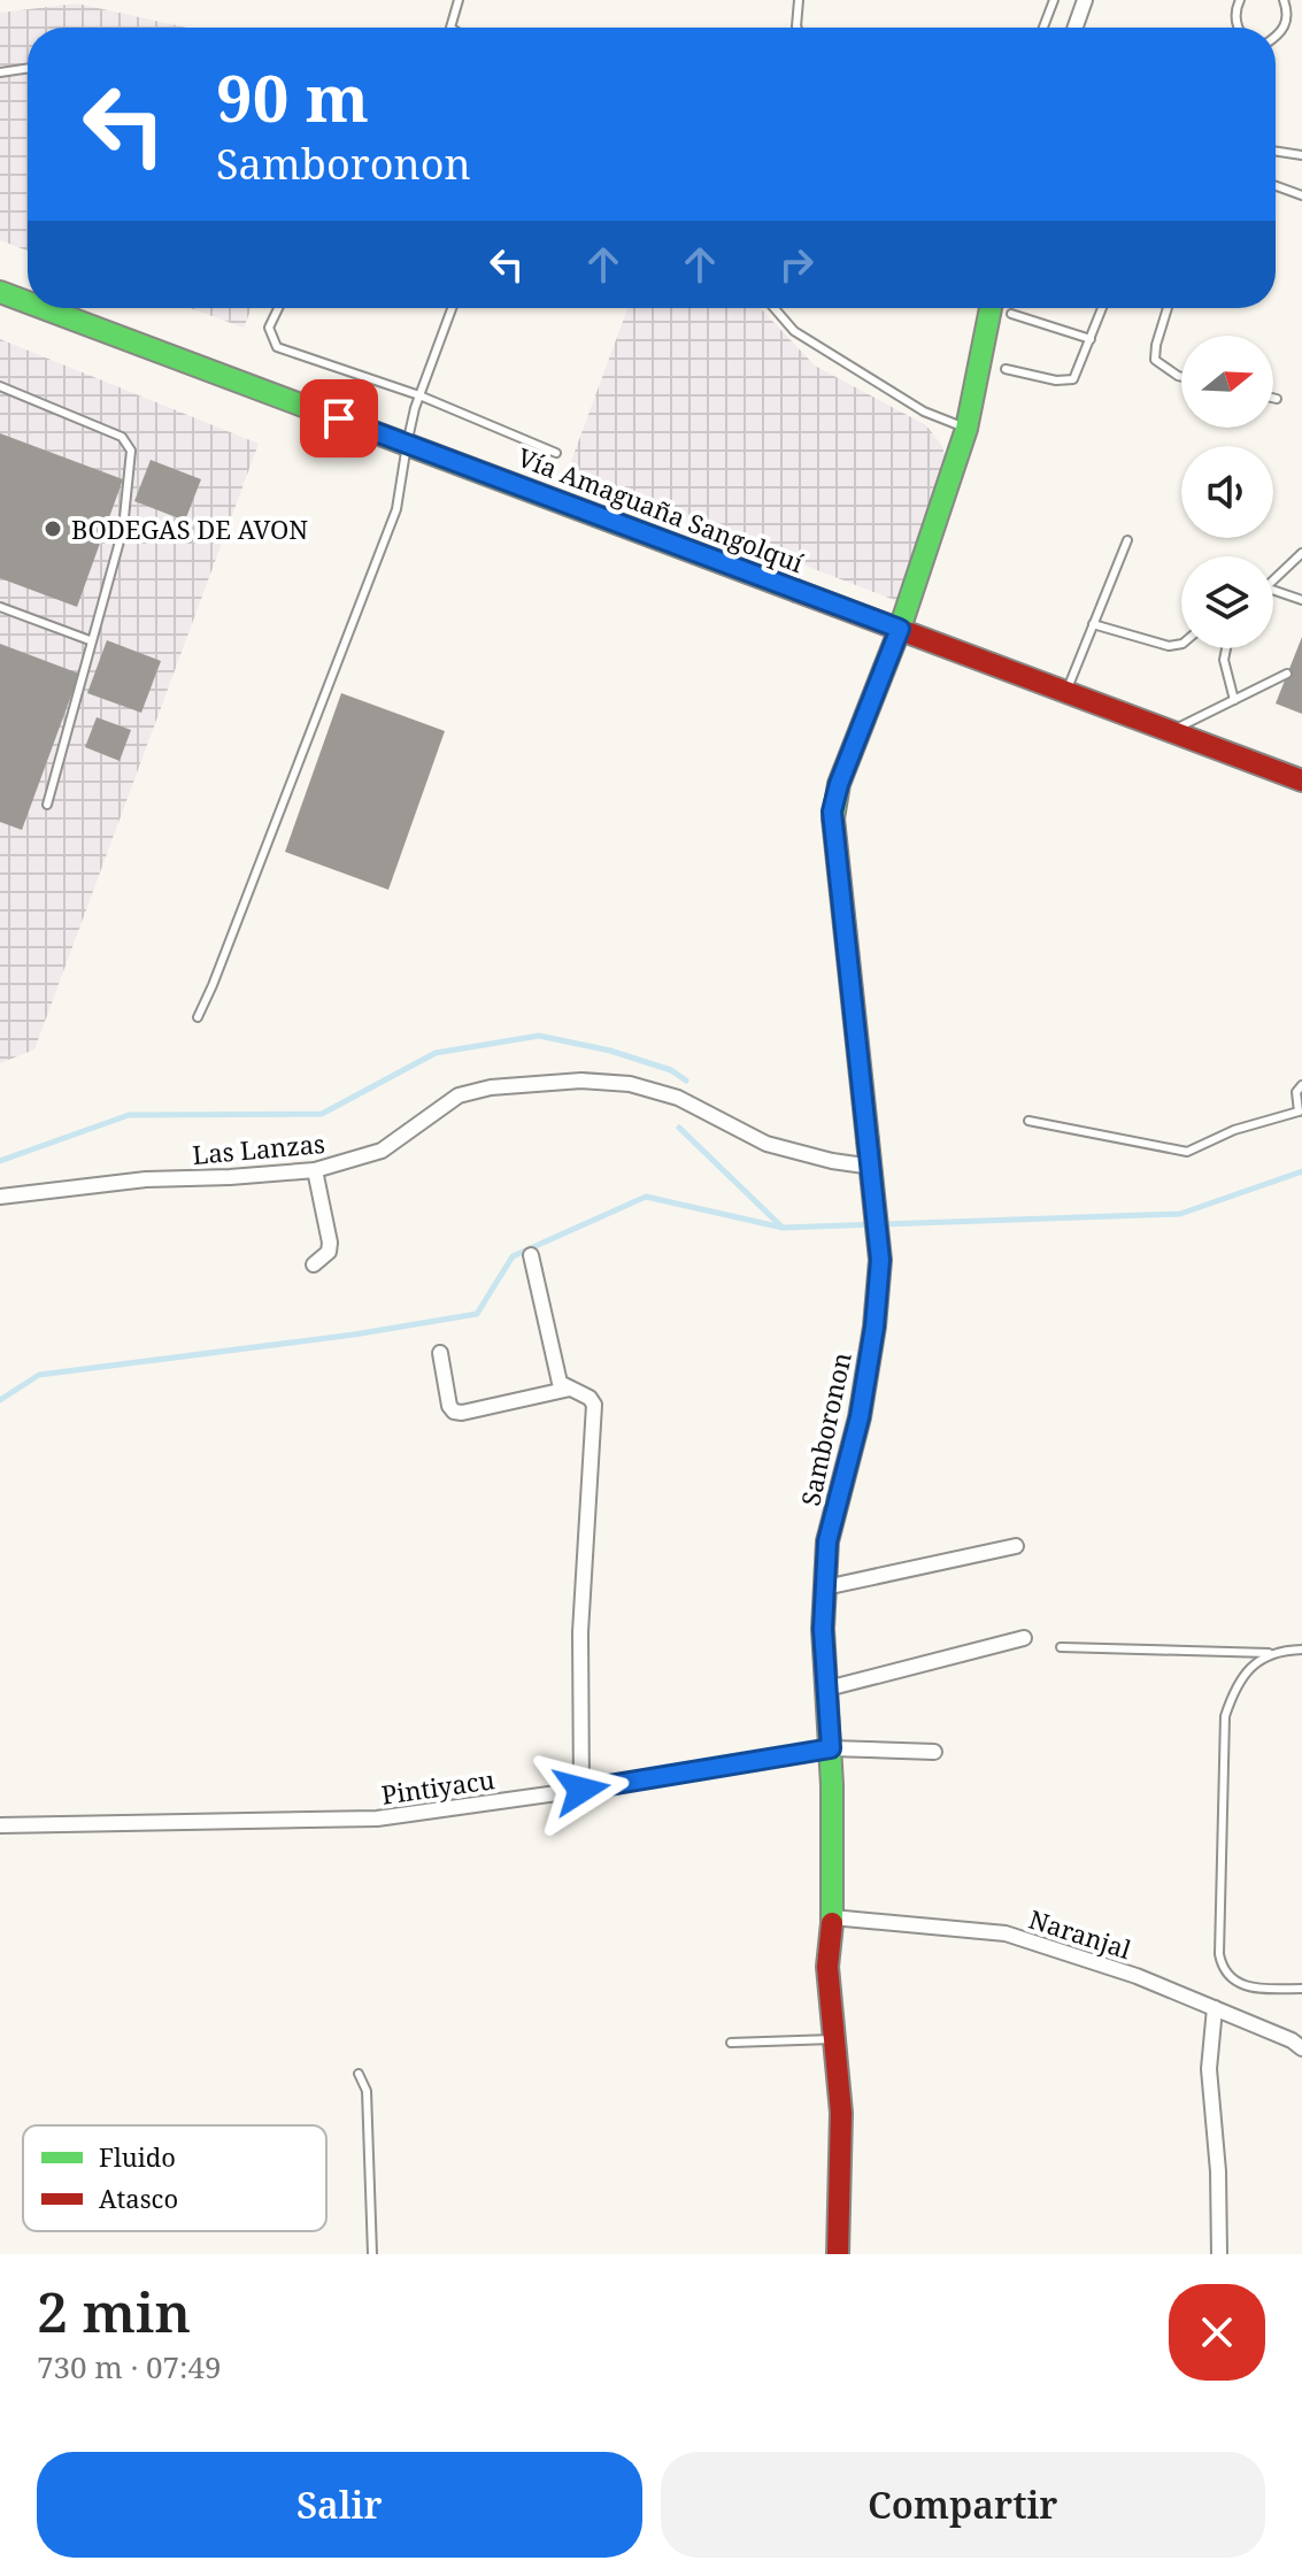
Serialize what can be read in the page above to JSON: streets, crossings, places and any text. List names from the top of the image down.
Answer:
{
  "streets": {
    "main road": ["Vía Amaguaña Sangolquí", "Samboronon"],
    "street": ["Las Lanzas", "Pintiyacu", "Naranjal"]
  },
  "crossings": [
    ["Vía Amaguaña Sangolquí", "Samboronon"],
    ["Las Lanzas", "Samboronon"],
    ["Samboronon", "Pintiyacu"],
    ["Samboronon", "Naranjal"]
  ],
  "places": ["BODEGAS DE AVON"],
  "legend": ["Fluido", "Atasco"],
  "north": "right",
  "page": {
    "turn": ["90 m", "Samboronon"],
    "heading": ["2 min", "730 m · 07:49"],
    "buttons": ["Salir", "Compartir"]
  }
}
